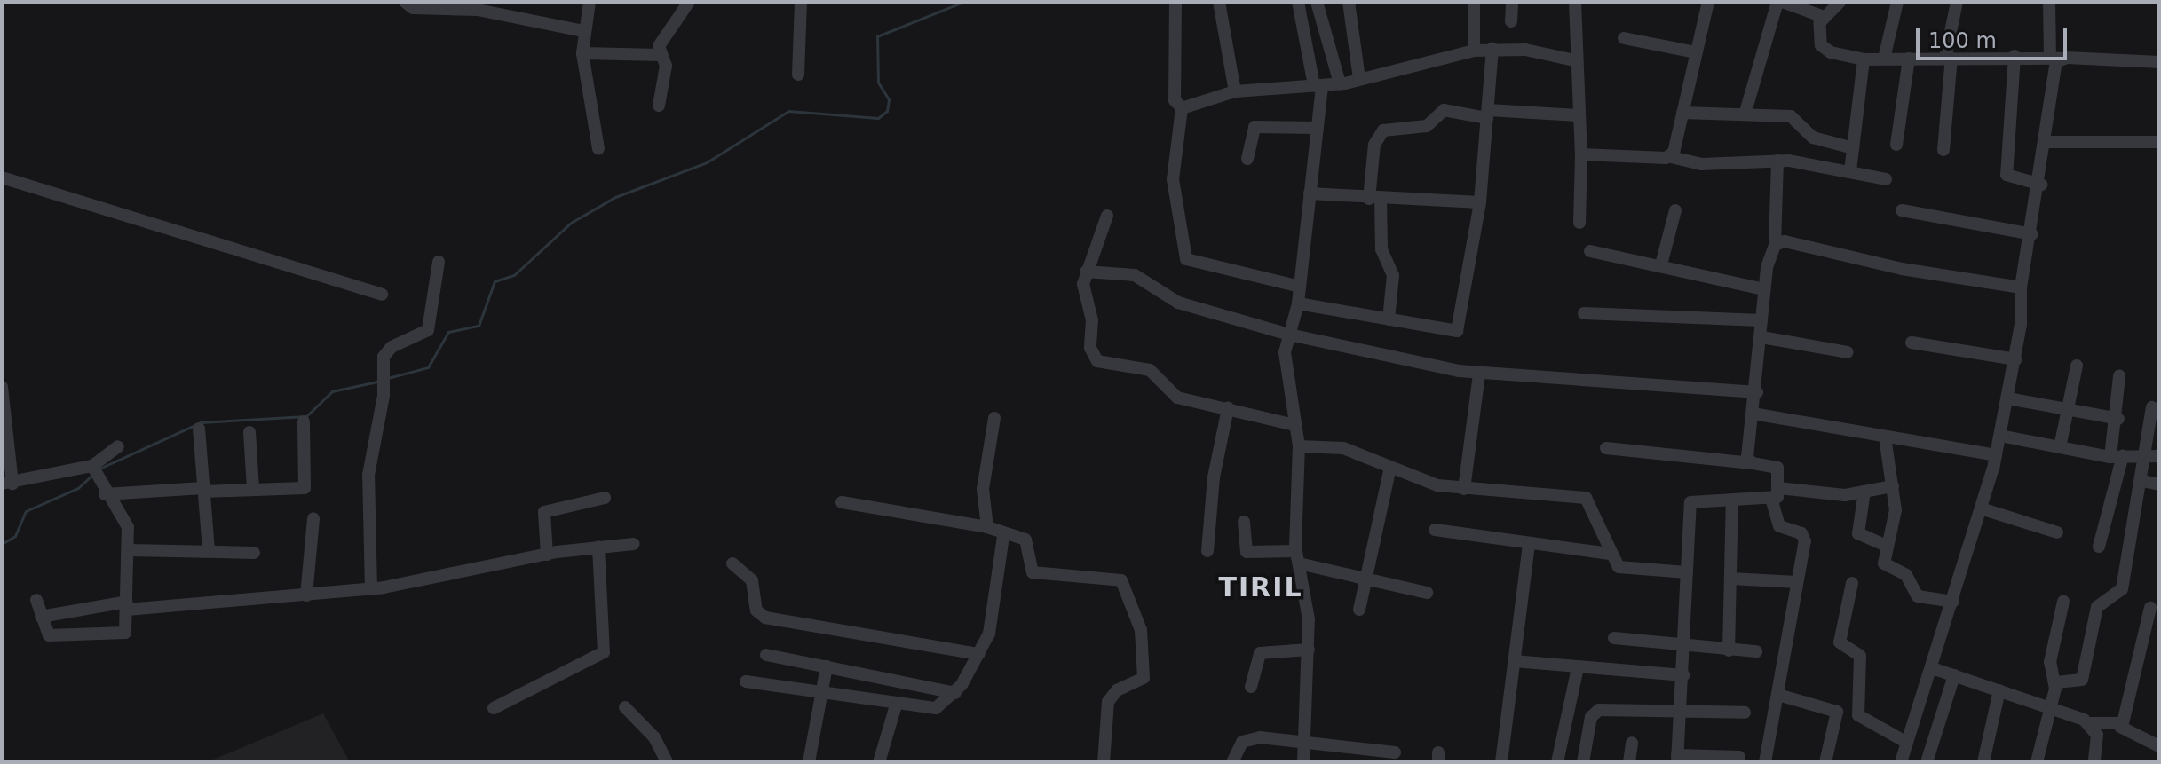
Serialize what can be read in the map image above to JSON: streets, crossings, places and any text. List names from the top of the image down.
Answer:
{
  "districts": ["TIRIL"],
  "scale_bar": "100 m"
}
